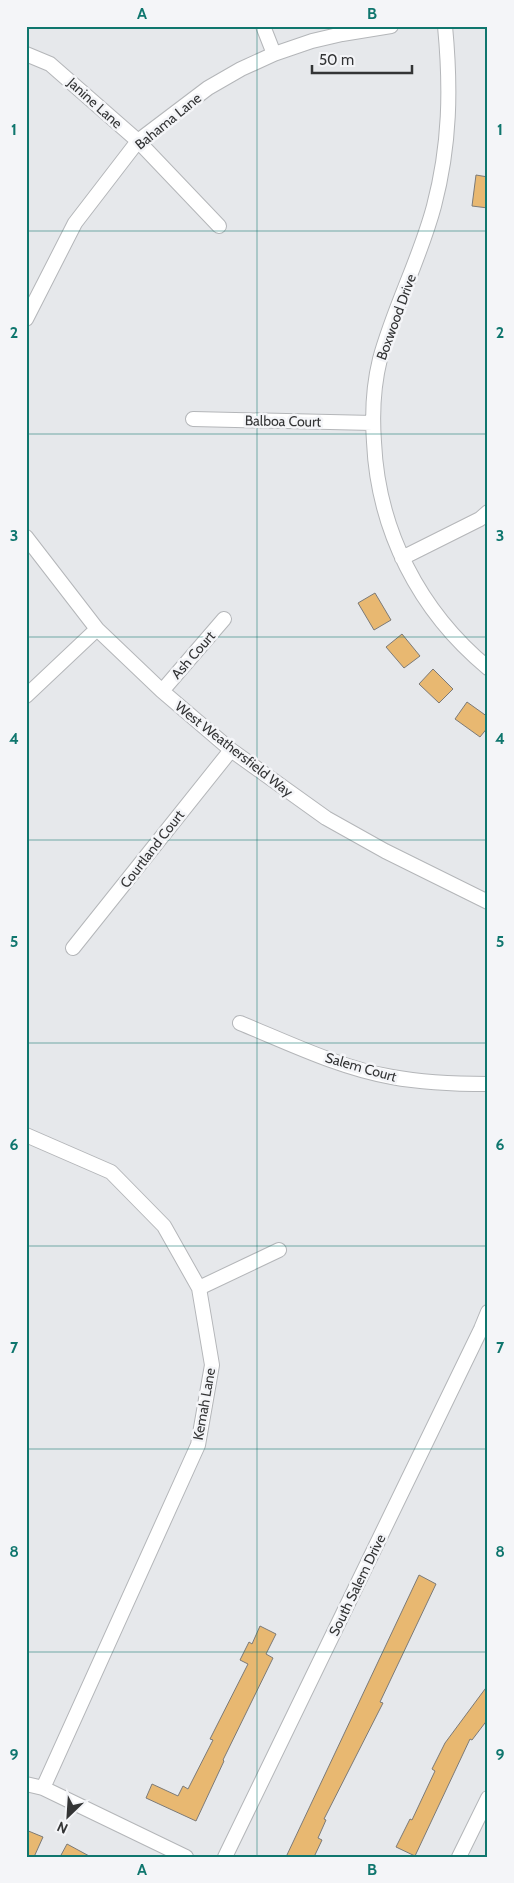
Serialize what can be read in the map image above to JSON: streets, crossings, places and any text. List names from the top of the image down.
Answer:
{
  "streets": {
    "street": [
      "Janine Lane",
      "Bahama Lane",
      "Boxwood Drive",
      "Balboa Court",
      "Ash Court",
      "West Weathersfield Way",
      "Courtland Court",
      "Salem Court",
      "Kemah Lane",
      "South Salem Drive"
    ]
  },
  "crossings": [
    ["Janine Lane", "Bahama Lane"],
    ["Boxwood Drive", "Balboa Court"],
    ["Ash Court", "West Weathersfield Way"],
    ["West Weathersfield Way", "Courtland Court"]
  ],
  "scale_bar": "50 m",
  "north": "bottom left",
  "grid": {
    "columns": ["A", "B"],
    "rows": [
      "1",
      "2",
      "3",
      "4",
      "5",
      "6",
      "7",
      "8",
      "9"
    ]
  }
}
